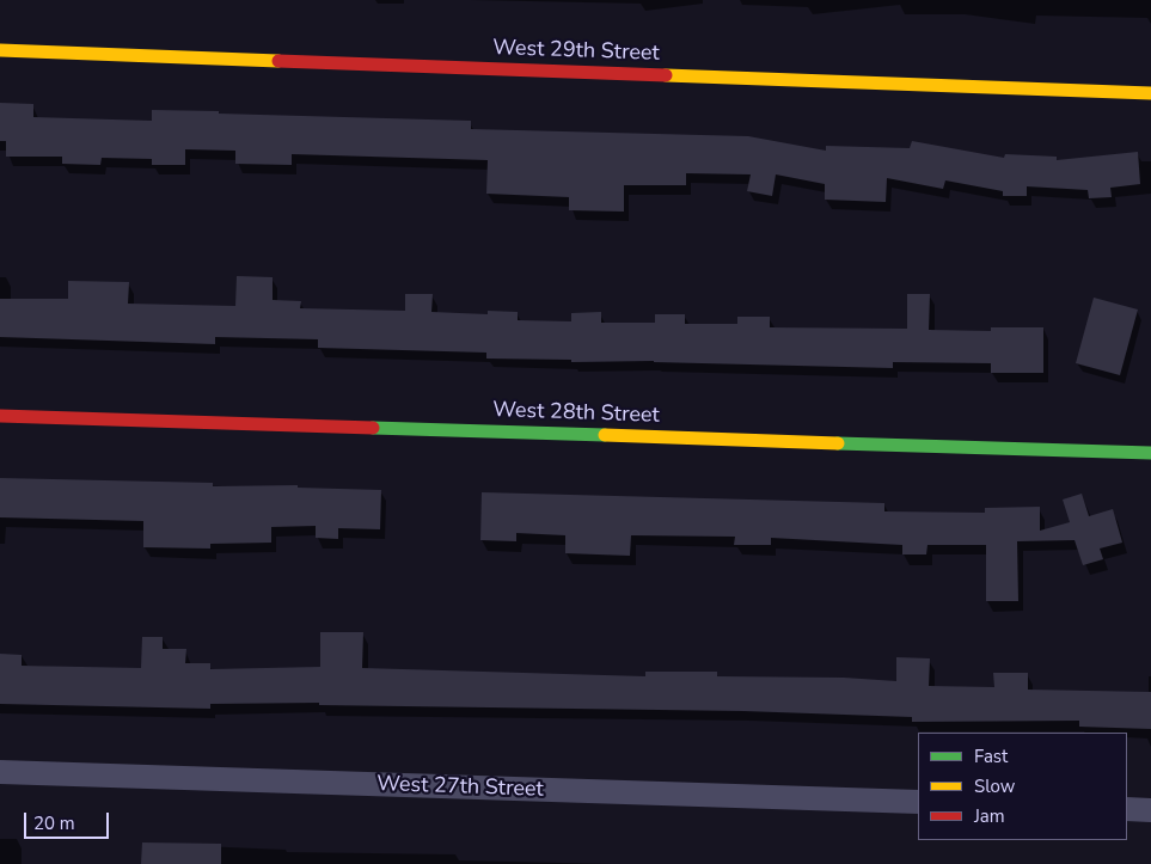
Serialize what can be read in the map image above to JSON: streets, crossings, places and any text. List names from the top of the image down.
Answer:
{
  "streets": {
    "street": ["West 29th Street", "West 28th Street", "West 27th Street"]
  },
  "legend": ["Fast", "Slow", "Jam"],
  "scale_bar": "20 m"
}
